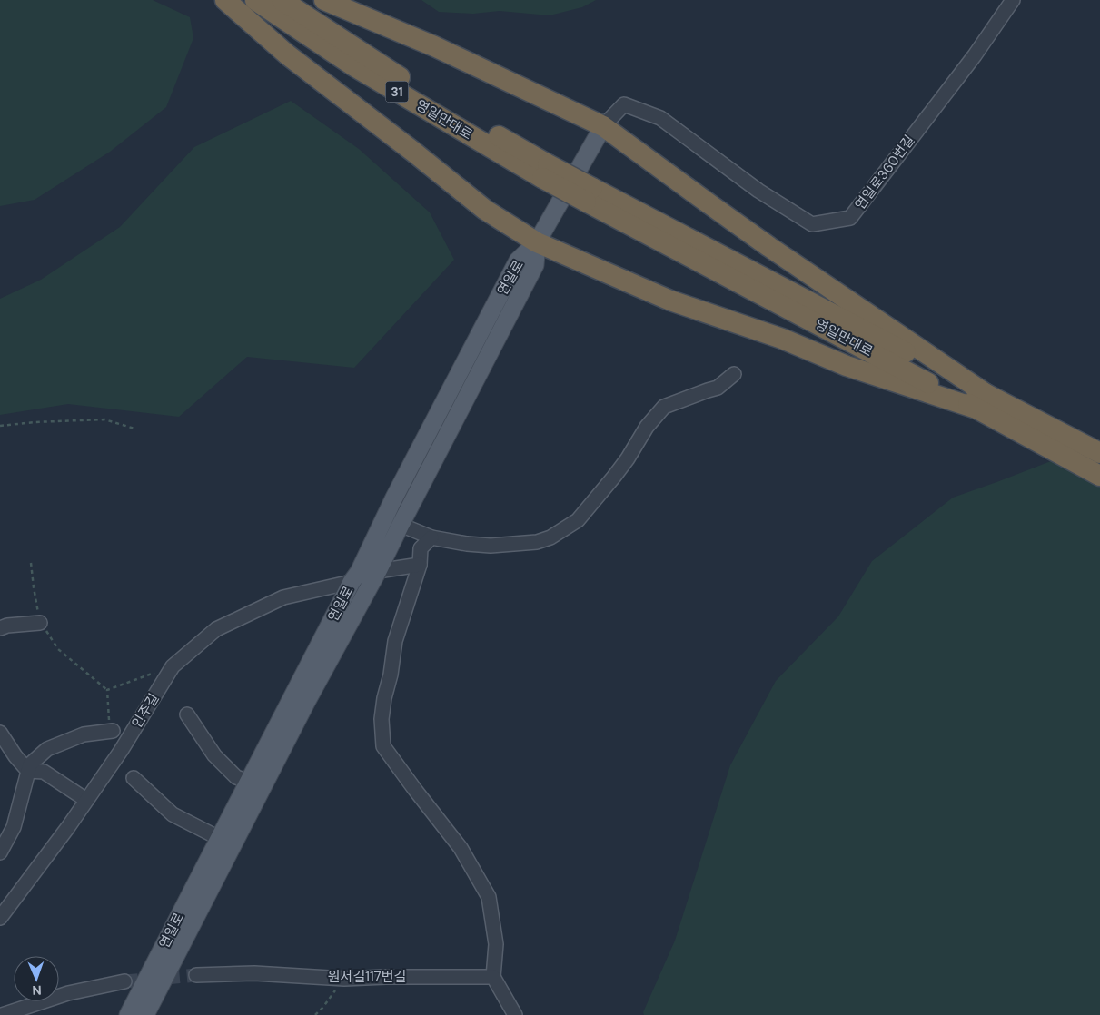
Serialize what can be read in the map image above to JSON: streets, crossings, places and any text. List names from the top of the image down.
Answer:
{
  "streets": {
    "highway": ["31", "영일만대로"],
    "main road": ["연일로"],
    "street": ["연일로360번길", "인주길", "원서길117번길"]
  },
  "crossings": [
    ["연일로", "인주길"]
  ],
  "north": "bottom"
}
